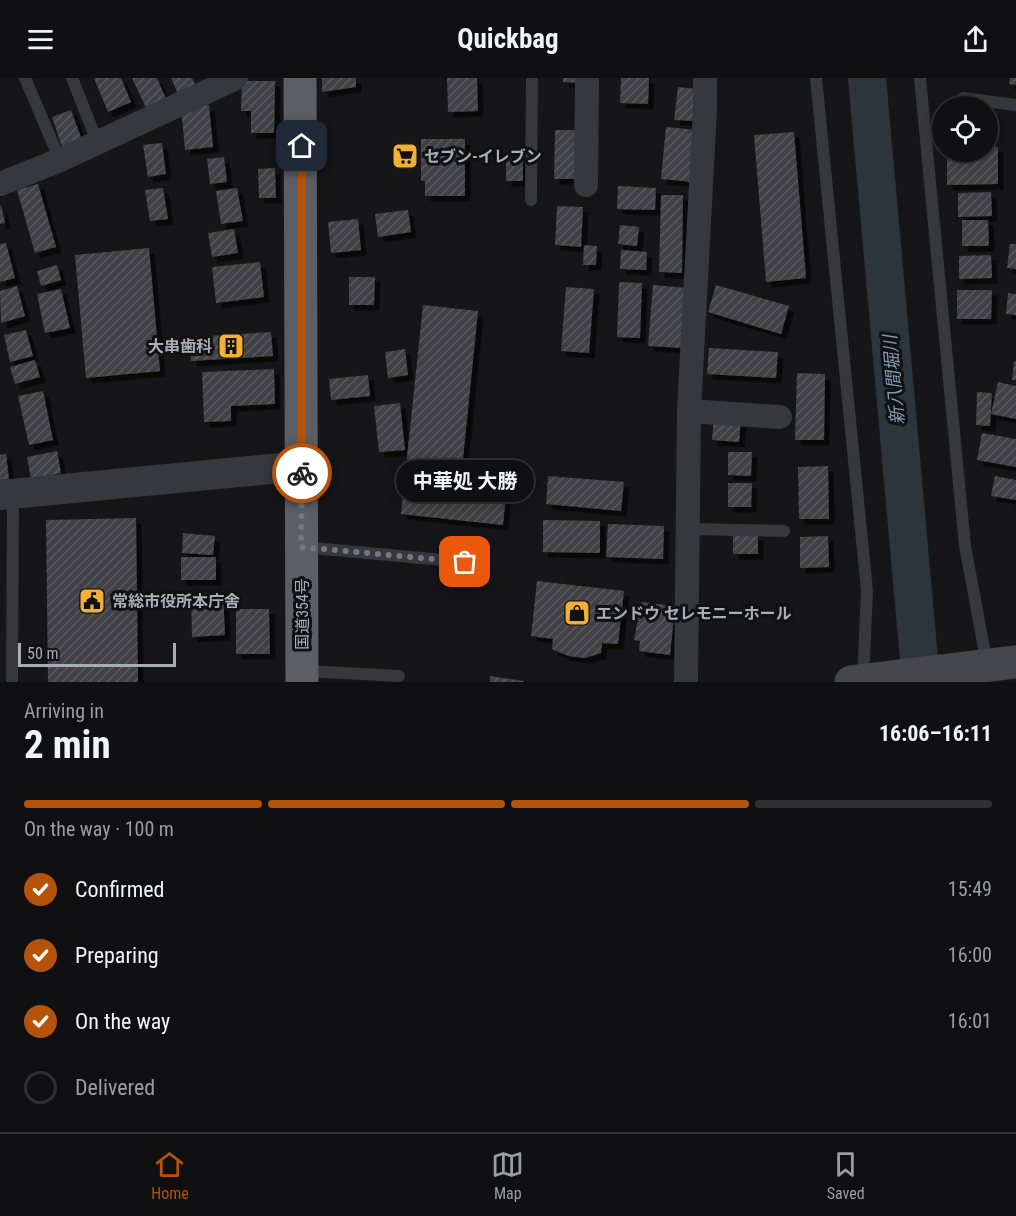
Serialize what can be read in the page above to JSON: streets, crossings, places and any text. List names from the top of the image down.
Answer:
{
  "streets": {
    "highway": ["国道354号"]
  },
  "water": ["新八間堀川"],
  "places": {
    "supermarket": ["セブン-イレブン"],
    "building": ["大串歯科"],
    "other": ["中華処 大勝"],
    "public building": ["常総市役所本庁舎"],
    "shop": ["エンドウ セレモニーホール"]
  },
  "scale_bar": "50 m",
  "page": {
    "header": "Quickbag",
    "bubble": "中華処 大勝",
    "scale": "50 m",
    "heading": ["2 min", "Arriving in", "16:06–16:11"],
    "bar": "On the way · 100 m",
    "list": [
      ["Confirmed", "15:49"],
      ["Preparing", "16:00"],
      ["On the way", "16:01"],
      "Delivered"
    ],
    "tabs": ["Home", "Map", "Saved"]
  }
}
